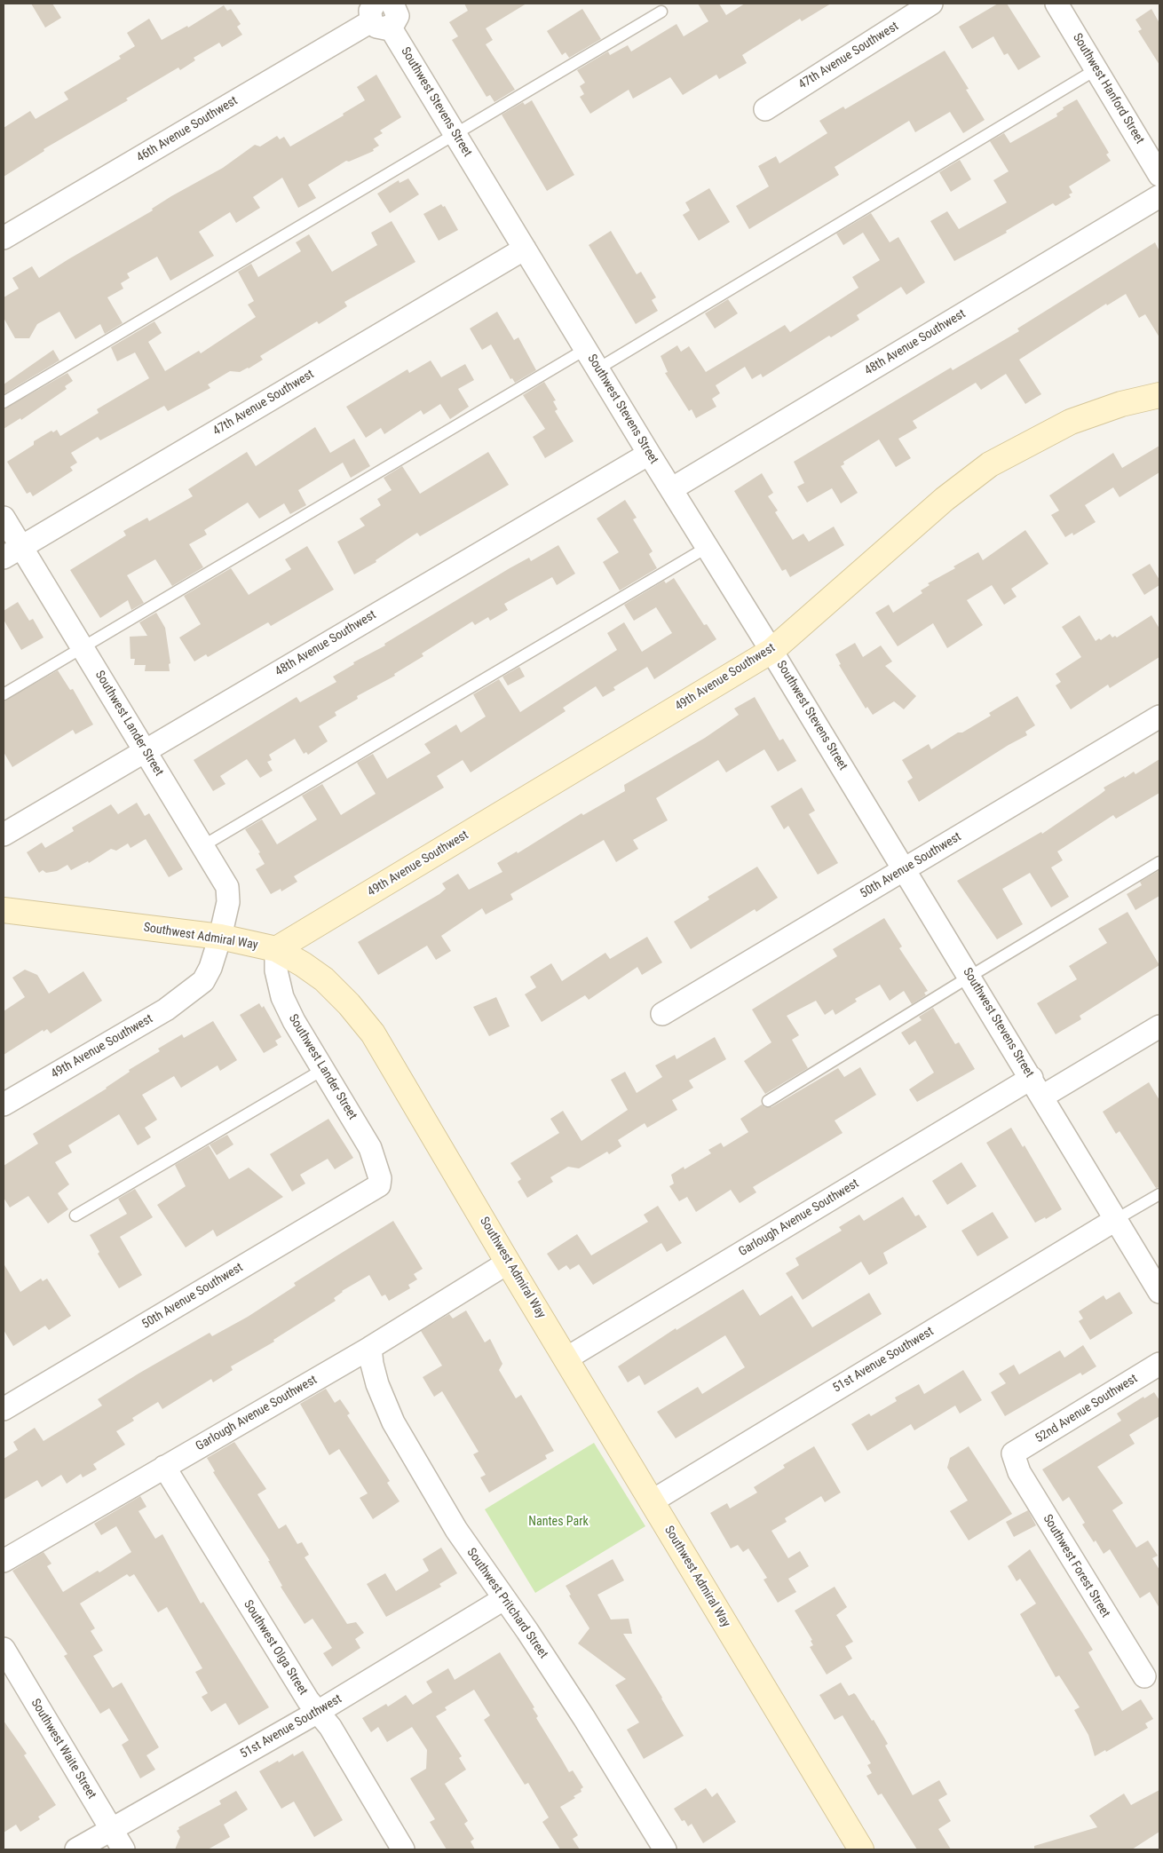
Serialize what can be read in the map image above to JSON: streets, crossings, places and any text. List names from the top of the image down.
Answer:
{
  "streets": {
    "main road": ["49th Avenue Southwest", "Southwest Admiral Way"],
    "street": [
      "47th Avenue Southwest",
      "Southwest Hanford Street",
      "Southwest Stevens Street",
      "46th Avenue Southwest",
      "48th Avenue Southwest",
      "Southwest Lander Street",
      "50th Avenue Southwest",
      "Garlough Avenue Southwest",
      "51st Avenue Southwest",
      "52nd Avenue Southwest",
      "Southwest Forest Street",
      "Southwest Pritchard Street",
      "Southwest Olga Street",
      "Southwest Waite Street"
    ]
  },
  "crossings": [
    ["47th Avenue Southwest", "Southwest Stevens Street"],
    ["47th Avenue Southwest", "Southwest Lander Street"],
    ["Southwest Stevens Street", "46th Avenue Southwest"],
    ["Southwest Stevens Street", "48th Avenue Southwest"],
    ["Southwest Stevens Street", "49th Avenue Southwest"],
    ["Southwest Stevens Street", "50th Avenue Southwest"],
    ["Southwest Stevens Street", "Garlough Avenue Southwest"],
    ["Southwest Stevens Street", "51st Avenue Southwest"],
    ["48th Avenue Southwest", "Southwest Lander Street"],
    ["49th Avenue Southwest", "Southwest Lander Street"],
    ["49th Avenue Southwest", "Southwest Admiral Way"],
    ["Southwest Lander Street", "50th Avenue Southwest"],
    ["Southwest Lander Street", "Southwest Admiral Way"],
    ["Southwest Admiral Way", "Garlough Avenue Southwest"],
    ["Southwest Admiral Way", "51st Avenue Southwest"],
    ["Garlough Avenue Southwest", "Southwest Pritchard Street"],
    ["Garlough Avenue Southwest", "Southwest Olga Street"],
    ["51st Avenue Southwest", "Southwest Pritchard Street"],
    ["51st Avenue Southwest", "Southwest Olga Street"],
    ["51st Avenue Southwest", "Southwest Waite Street"],
    ["52nd Avenue Southwest", "Southwest Forest Street"]
  ],
  "parks": ["Nantes Park"]
}
